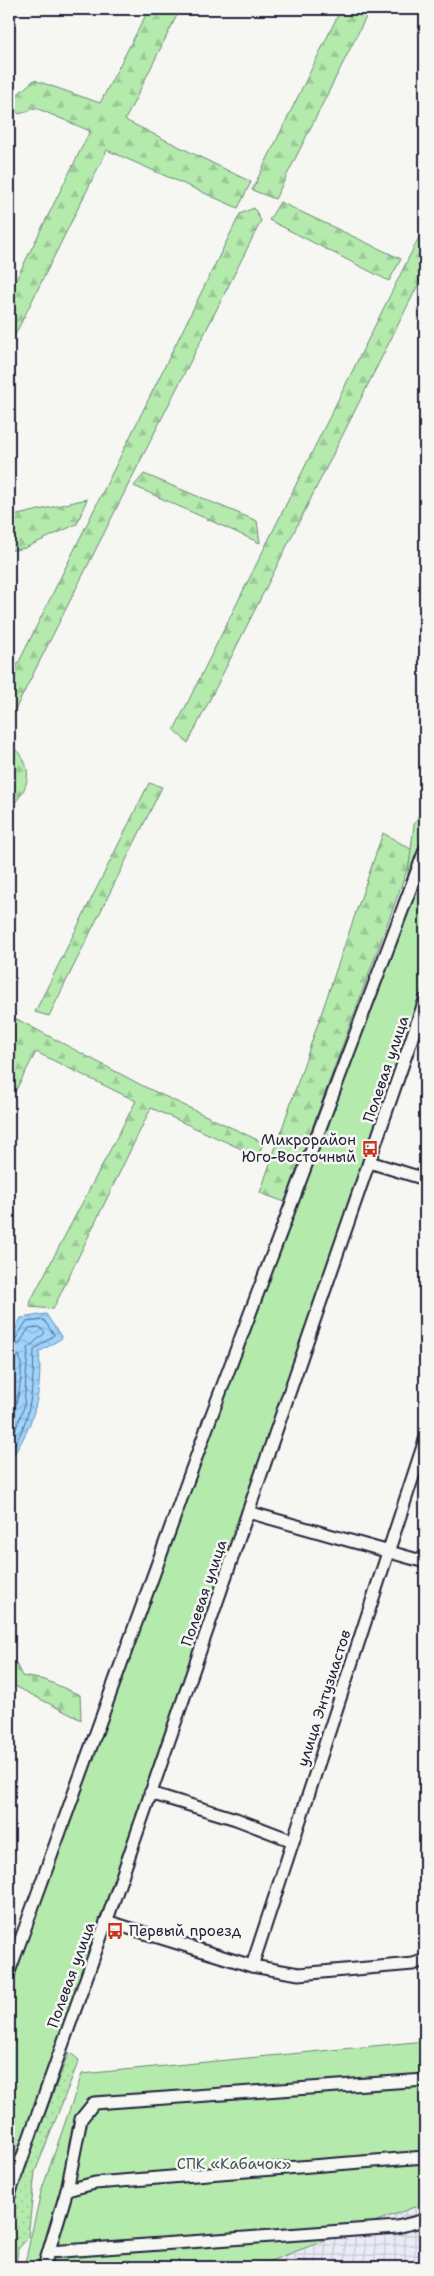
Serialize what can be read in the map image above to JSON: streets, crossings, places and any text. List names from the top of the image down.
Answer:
{
  "streets": {
    "street": ["Полевая улица", "улица Энтузиастов"]
  },
  "parks": ["СПК «Кабачок»"],
  "places": {
    "bus stop": ["Микрорайон Юго-Восточный", "Первый проезд"]
  }
}
